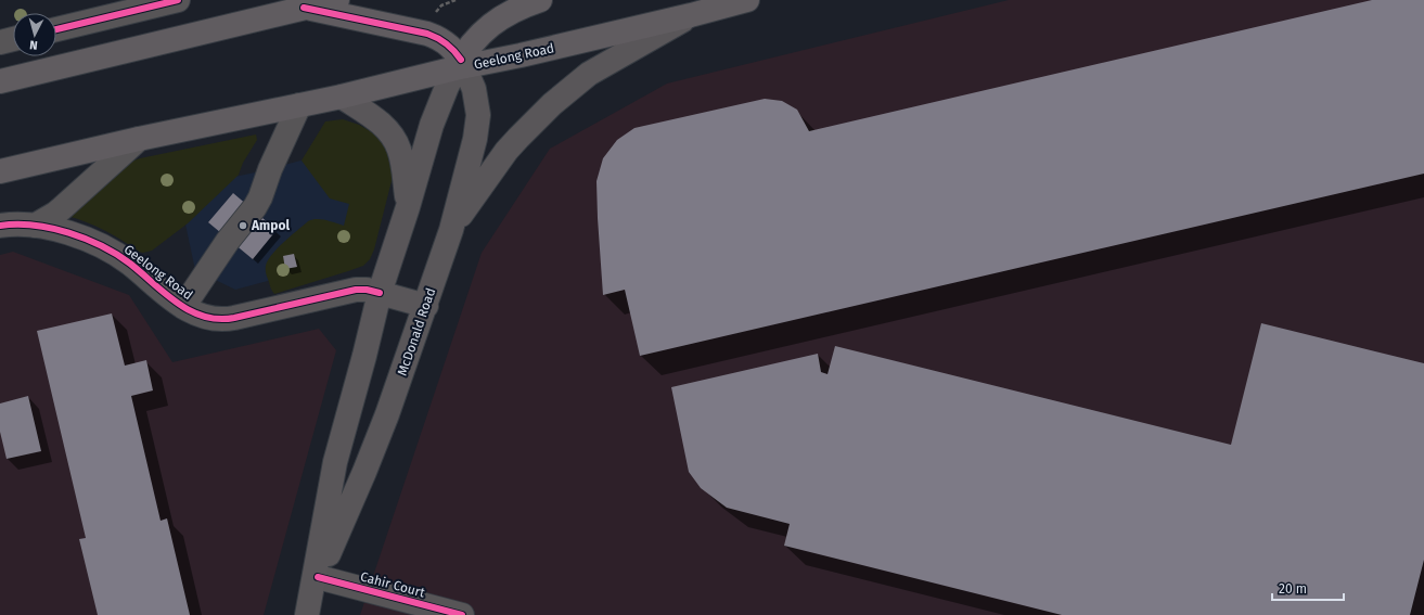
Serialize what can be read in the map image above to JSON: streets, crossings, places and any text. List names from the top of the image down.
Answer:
{
  "streets": {
    "highway": ["Geelong Road"],
    "main road": ["McDonald Road"],
    "street": ["Cahir Court"]
  },
  "crossings": [
    ["Geelong Road", "McDonald Road"],
    ["McDonald Road", "Cahir Court"]
  ],
  "places": ["Ampol"],
  "scale_bar": "20 m",
  "north": "bottom"
}
